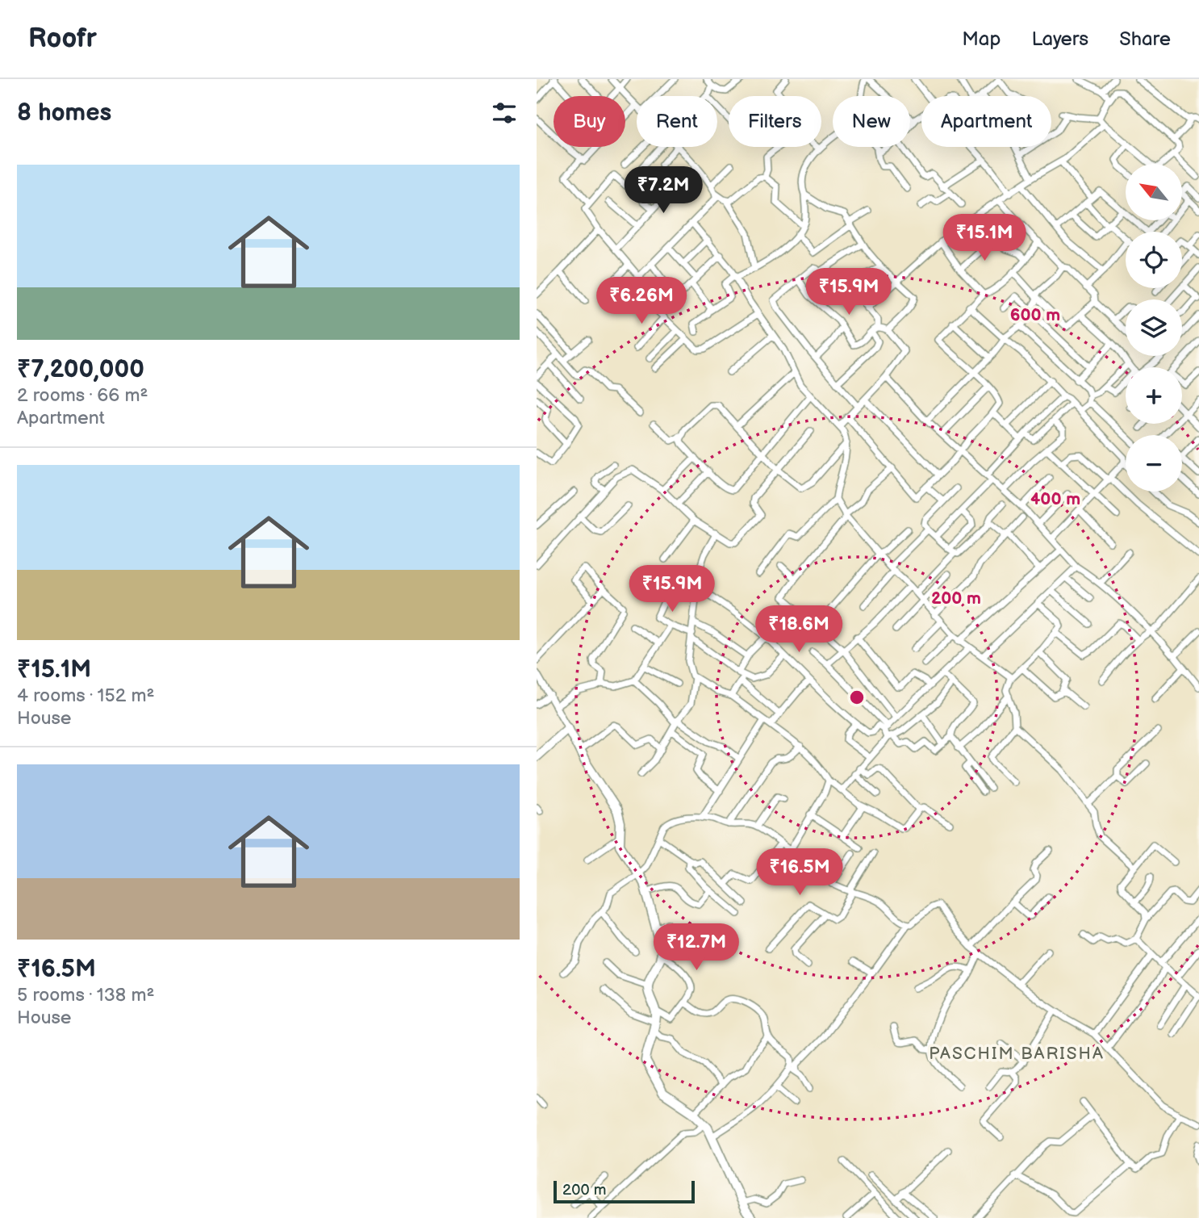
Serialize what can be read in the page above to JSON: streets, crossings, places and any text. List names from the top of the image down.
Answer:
{
  "districts": ["PASCHIM BARISHA"],
  "scale_bar": "200 m",
  "north": "top left",
  "page": {
    "header": "Roofr",
    "nav": ["Map", "Layers", "Share"],
    "heading": "8 homes",
    "chip": [
      "Buy",
      "Rent",
      "Filters",
      "New",
      "Apartment"
    ],
    "list": [
      {
        "name": "₹7,200,000",
        "note": "2 rooms · 66 m² · Apartment"
      },
      {
        "name": "₹15.1M",
        "note": "4 rooms · 152 m² · House"
      },
      {
        "name": "₹16.5M",
        "note": "5 rooms · 138 m² · House"
      }
    ],
    "map_buttons": ["+", "−"],
    "price": [
      "₹7.2M",
      "₹15.1M",
      "₹15.9M",
      "₹6.26M",
      "₹15.9M",
      "₹18.6M",
      "₹16.5M",
      "₹12.7M"
    ],
    "scale": "200 m"
  },
  "rings": ["600 m", "400 m", "200 m"]
}
